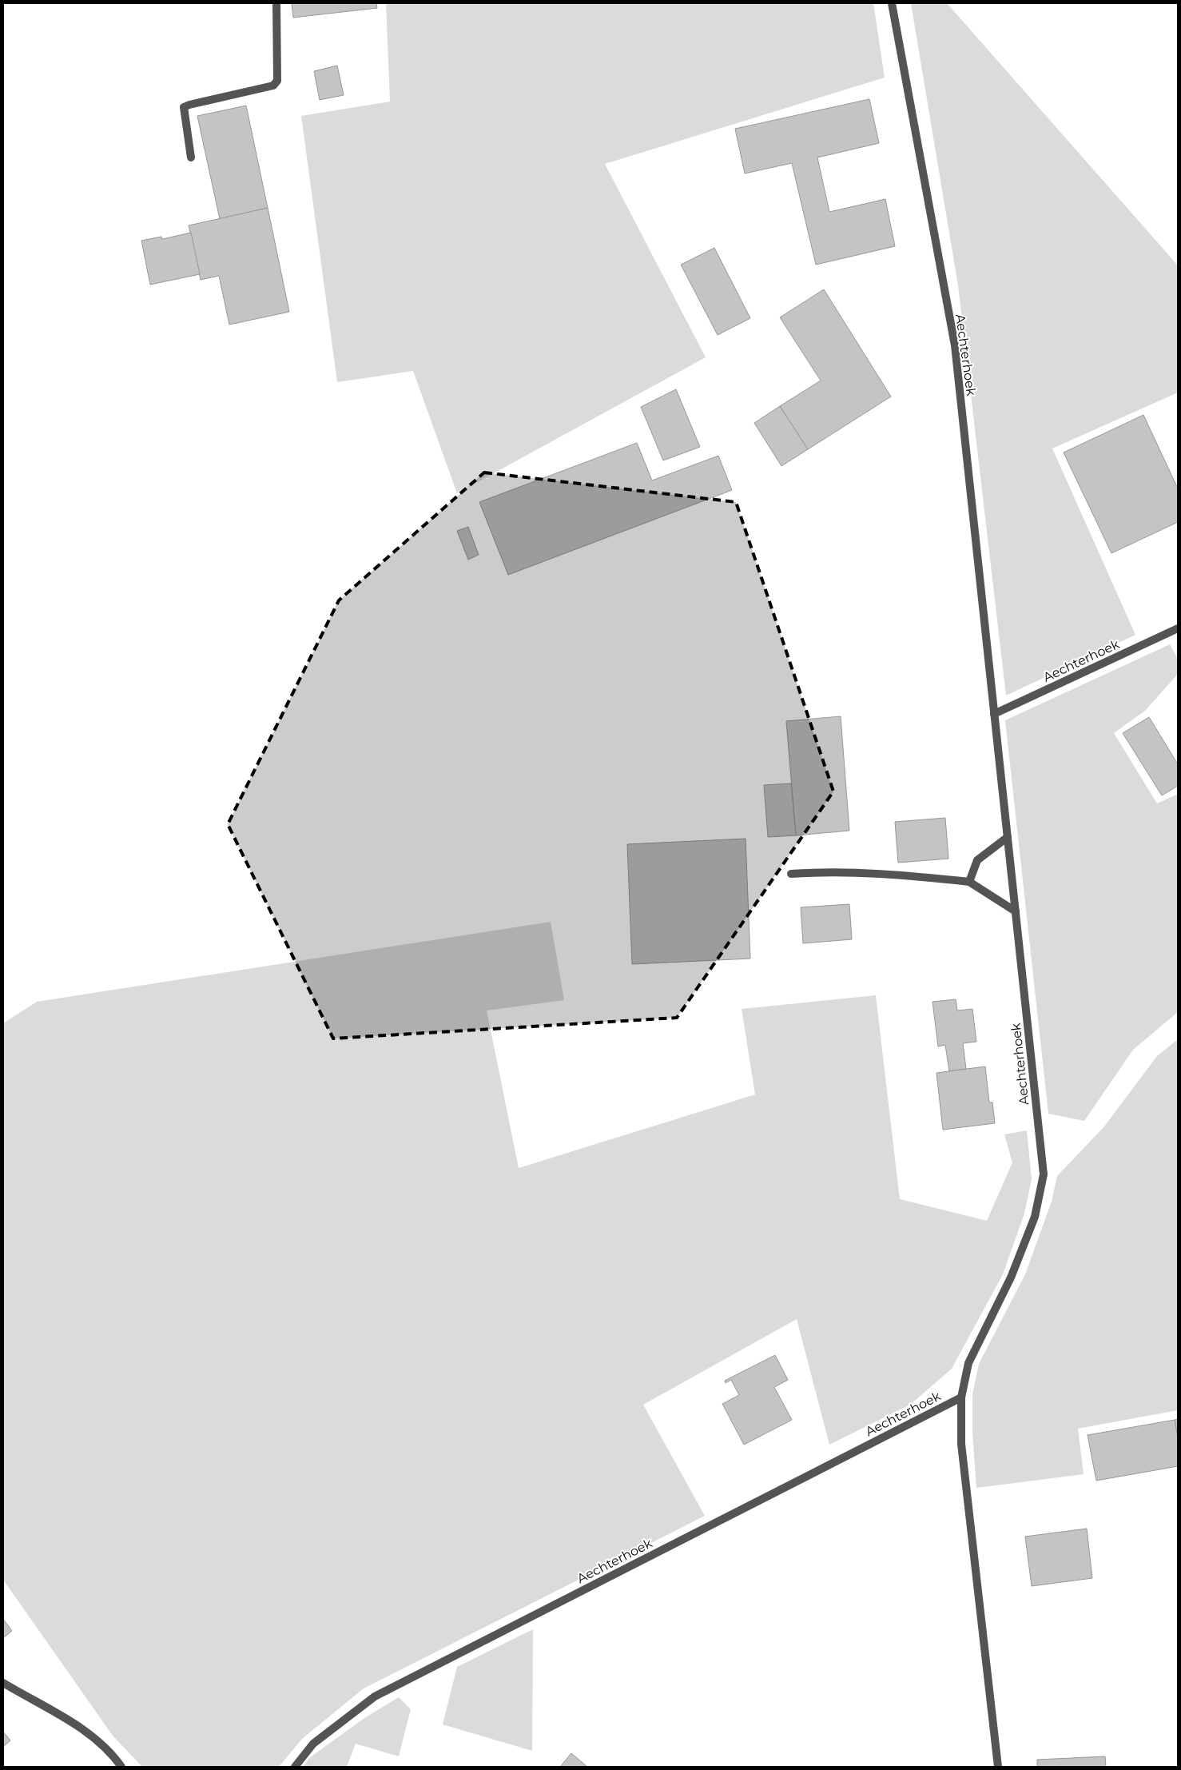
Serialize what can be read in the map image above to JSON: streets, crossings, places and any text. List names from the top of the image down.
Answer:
{
  "streets": {
    "street": ["Aechterhoek"]
  }
}
